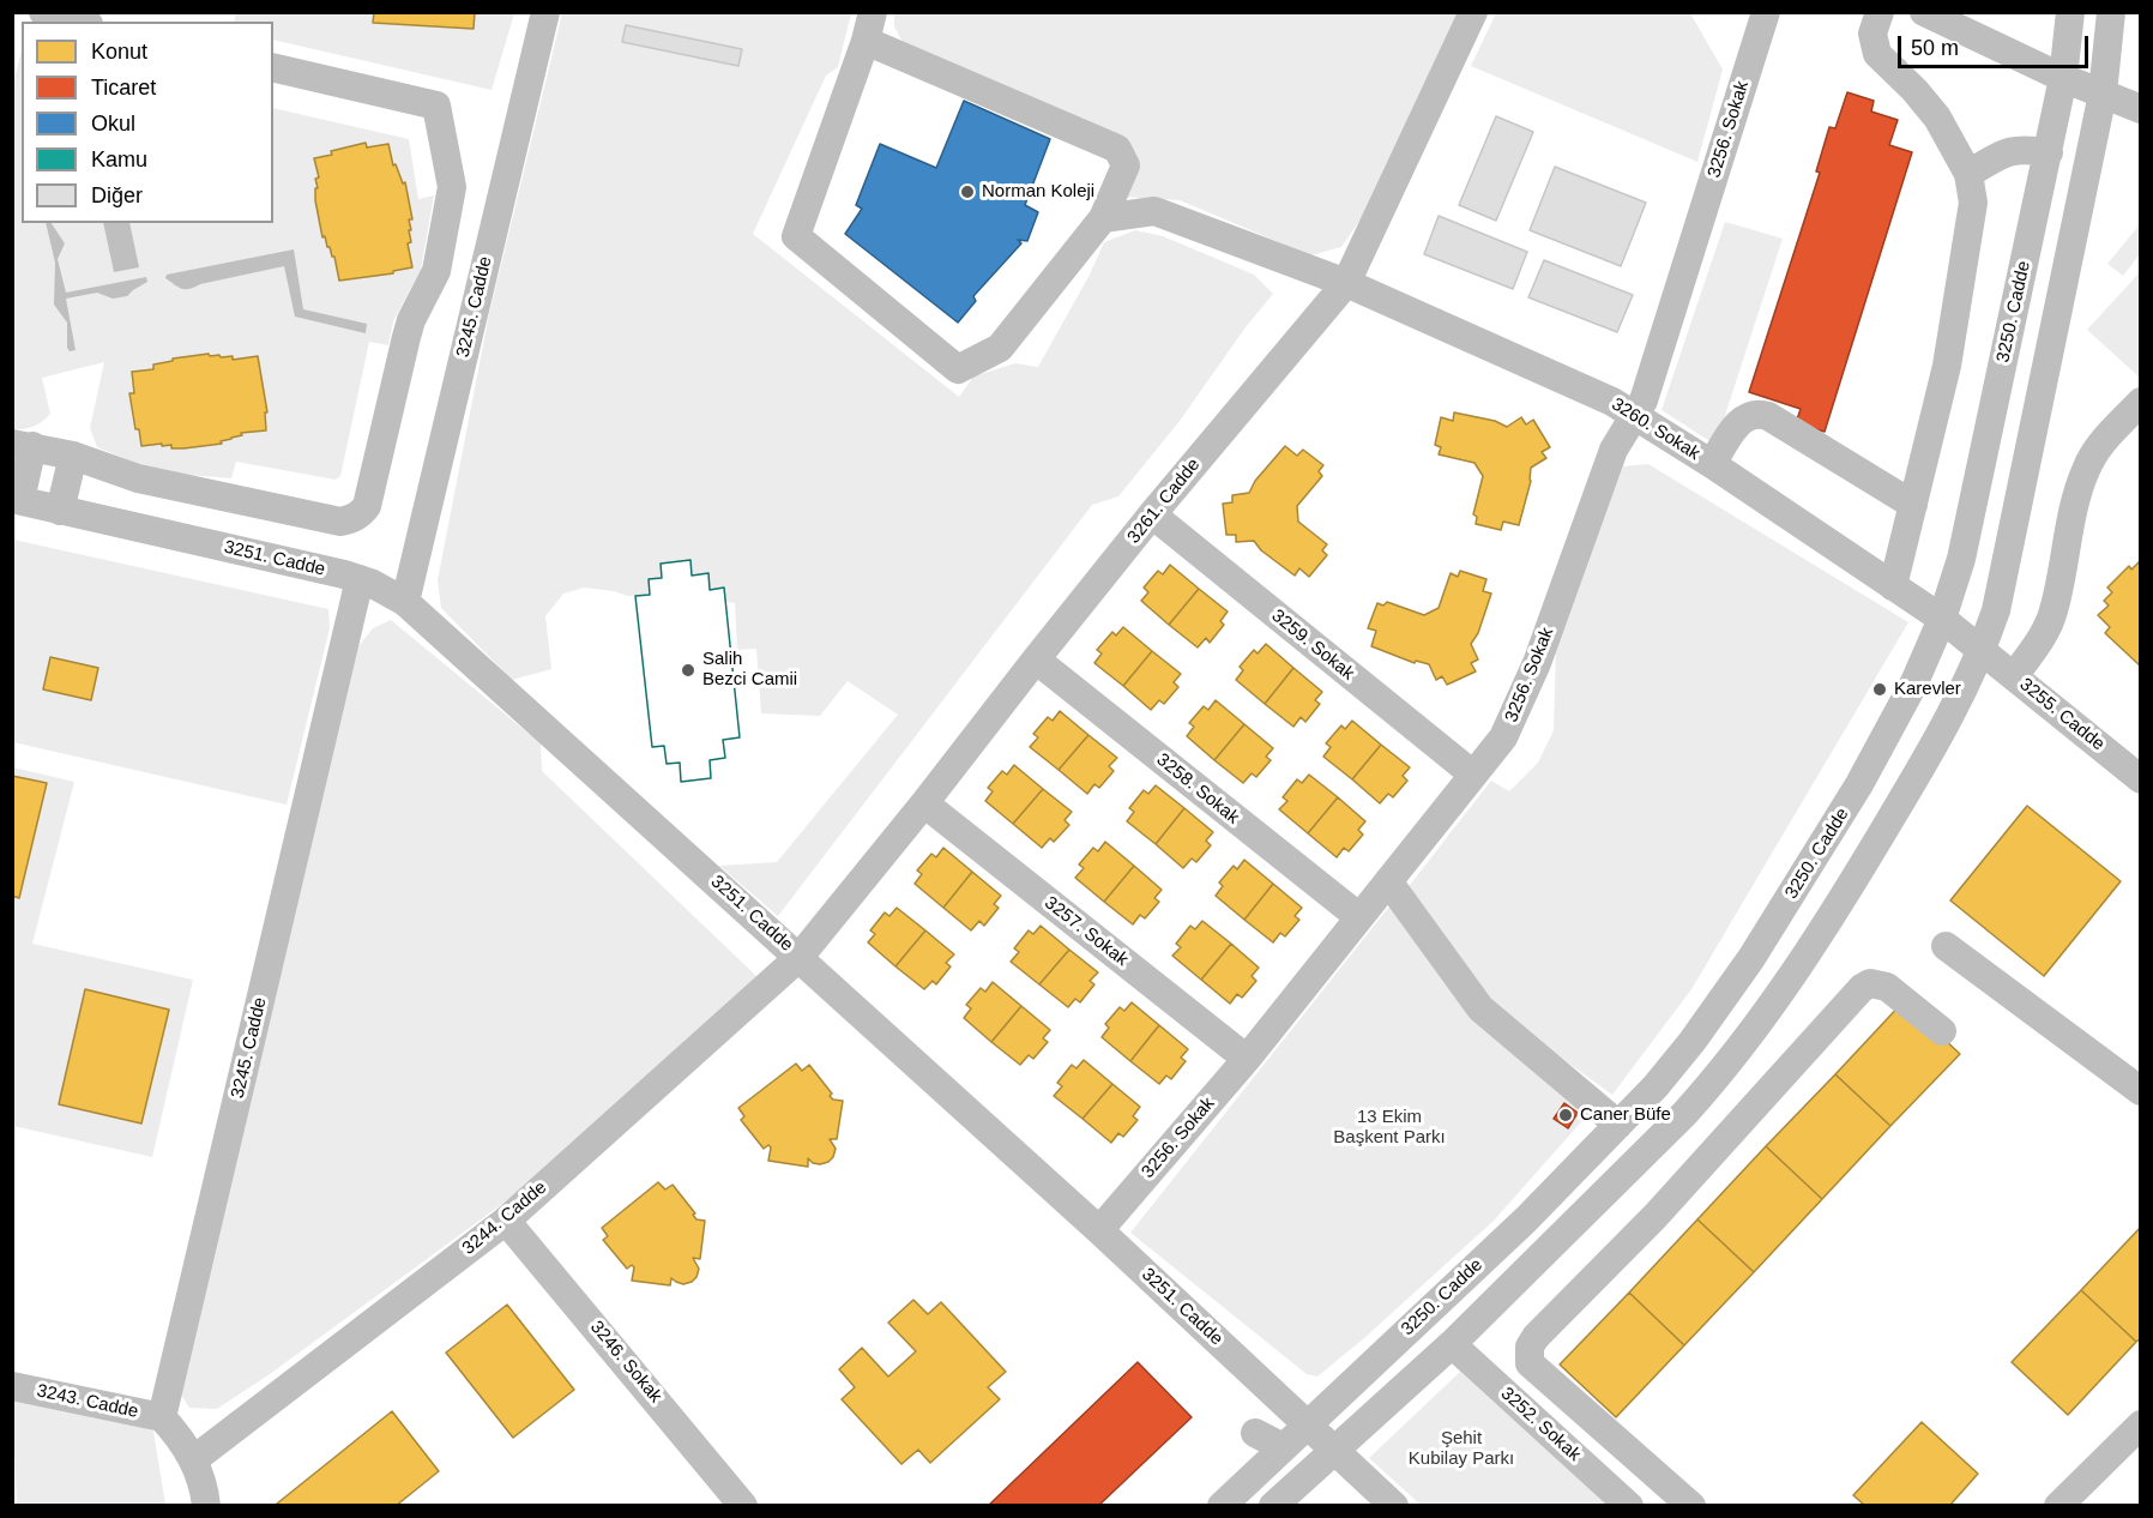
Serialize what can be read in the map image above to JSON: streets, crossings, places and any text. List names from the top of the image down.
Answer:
{
  "streets": {
    "street": [
      "3256. Sokak",
      "3245. Cadde",
      "3250. Cadde",
      "3260. Sokak",
      "3261. Cadde",
      "3251. Cadde",
      "3259. Sokak",
      "3255. Cadde",
      "3258. Sokak",
      "3257. Sokak",
      "3244. Cadde",
      "3246. Sokak",
      "3243. Cadde",
      "3252. Sokak"
    ]
  },
  "crossings": [
    ["3256. Sokak", "3260. Sokak"],
    ["3256. Sokak", "3251. Cadde"],
    ["3256. Sokak", "3259. Sokak"],
    ["3256. Sokak", "3258. Sokak"],
    ["3256. Sokak", "3257. Sokak"],
    ["3245. Cadde", "3251. Cadde"],
    ["3245. Cadde", "3243. Cadde"],
    ["3250. Cadde", "3260. Sokak"],
    ["3250. Cadde", "3251. Cadde"],
    ["3250. Cadde", "3255. Cadde"],
    ["3260. Sokak", "3261. Cadde"],
    ["3260. Sokak", "3255. Cadde"],
    ["3261. Cadde", "3251. Cadde"],
    ["3261. Cadde", "3259. Sokak"],
    ["3261. Cadde", "3258. Sokak"],
    ["3261. Cadde", "3257. Sokak"],
    ["3261. Cadde", "3244. Cadde"],
    ["3251. Cadde", "3244. Cadde"],
    ["3244. Cadde", "3246. Sokak"]
  ],
  "parks": ["13 Ekim Başkent Parkı", "Şehit Kubilay Parkı"],
  "places": [
    "Norman Koleji",
    "Salih Bezci Camii",
    "Karevler",
    "Caner Büfe"
  ],
  "legend": [
    "Konut",
    "Ticaret",
    "Okul",
    "Kamu",
    "Diğer"
  ],
  "scale_bar": "50 m"
}
